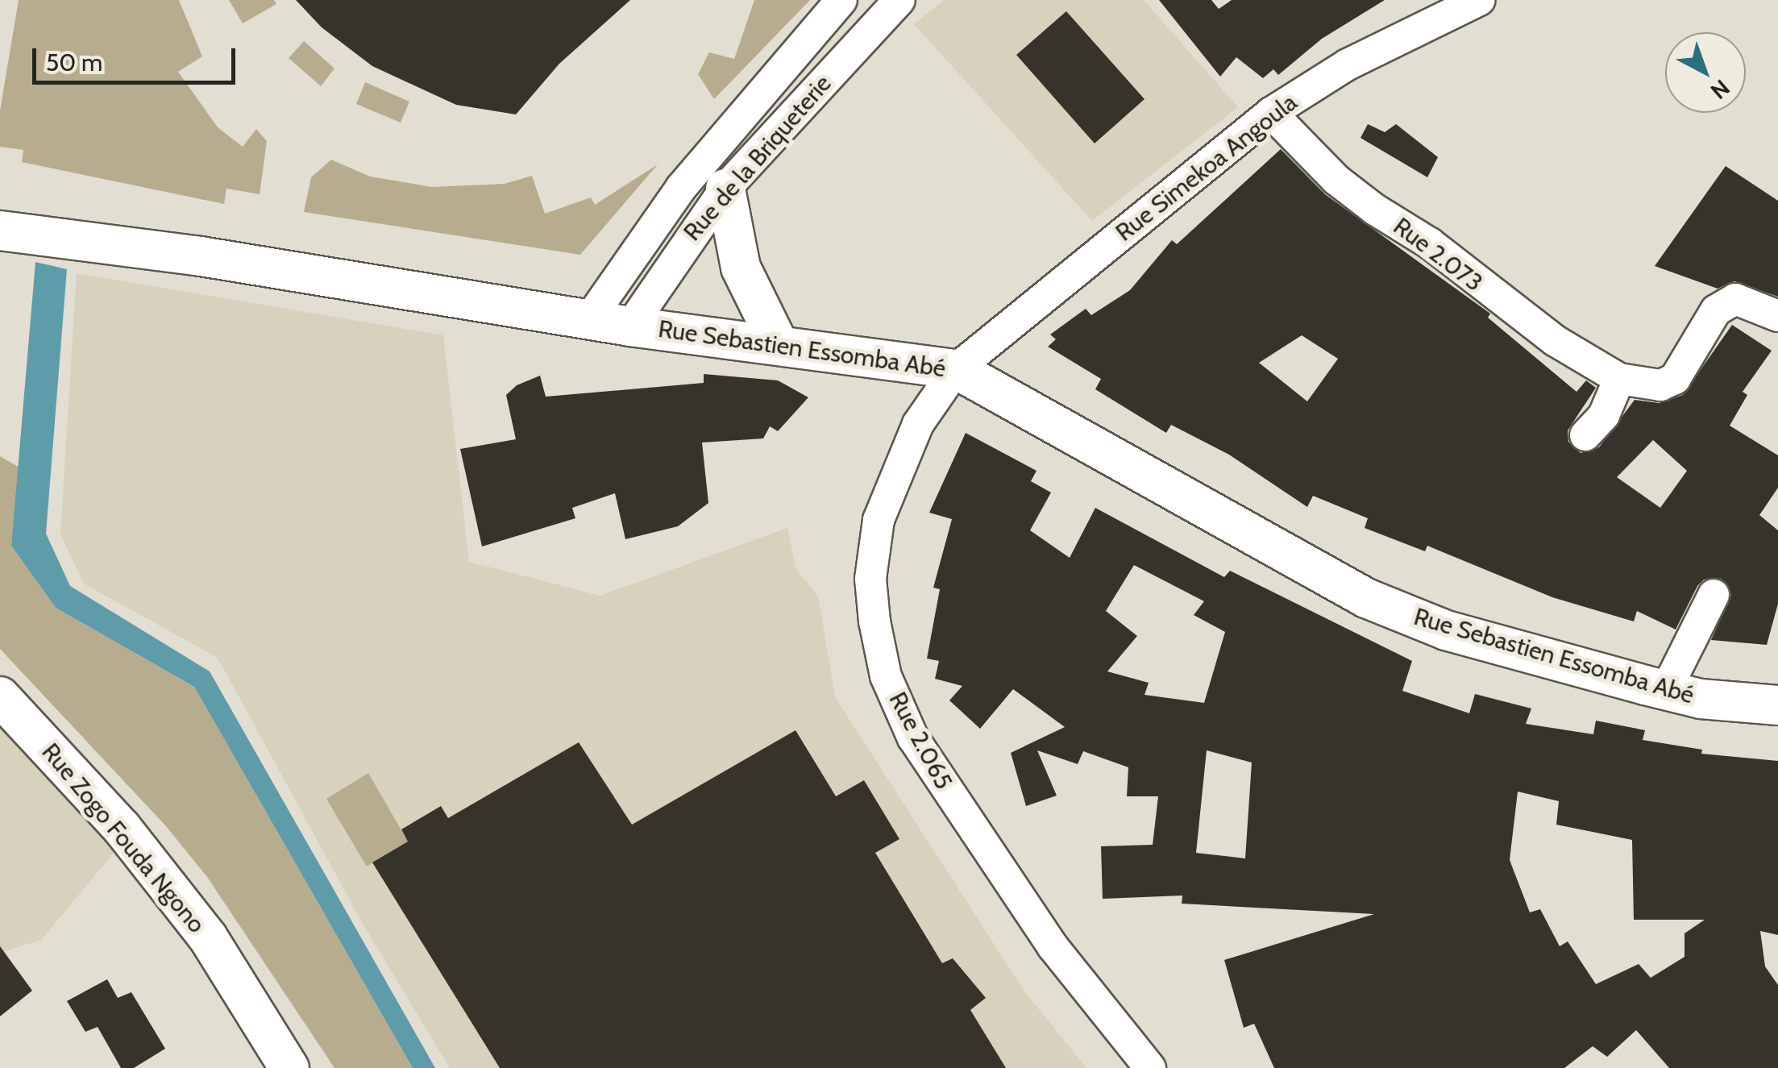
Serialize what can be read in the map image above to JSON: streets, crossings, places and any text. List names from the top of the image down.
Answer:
{
  "streets": {
    "main road": ["Rue Sebastien Essomba Abé", "Rue Zogo Fouda Ngono"],
    "street": [
      "Rue de la Briqueterie",
      "Rue Simekoa Angoula",
      "Rue 2.073",
      "Rue 2.065"
    ]
  },
  "crossings": [
    ["Rue de la Briqueterie", "Rue Sebastien Essomba Abé"],
    ["Rue Simekoa Angoula", "Rue 2.073"],
    ["Rue Simekoa Angoula", "Rue Sebastien Essomba Abé"],
    ["Rue Simekoa Angoula", "Rue 2.065"],
    ["Rue Sebastien Essomba Abé", "Rue 2.065"]
  ],
  "scale_bar": "50 m",
  "north": "bottom right"
}
